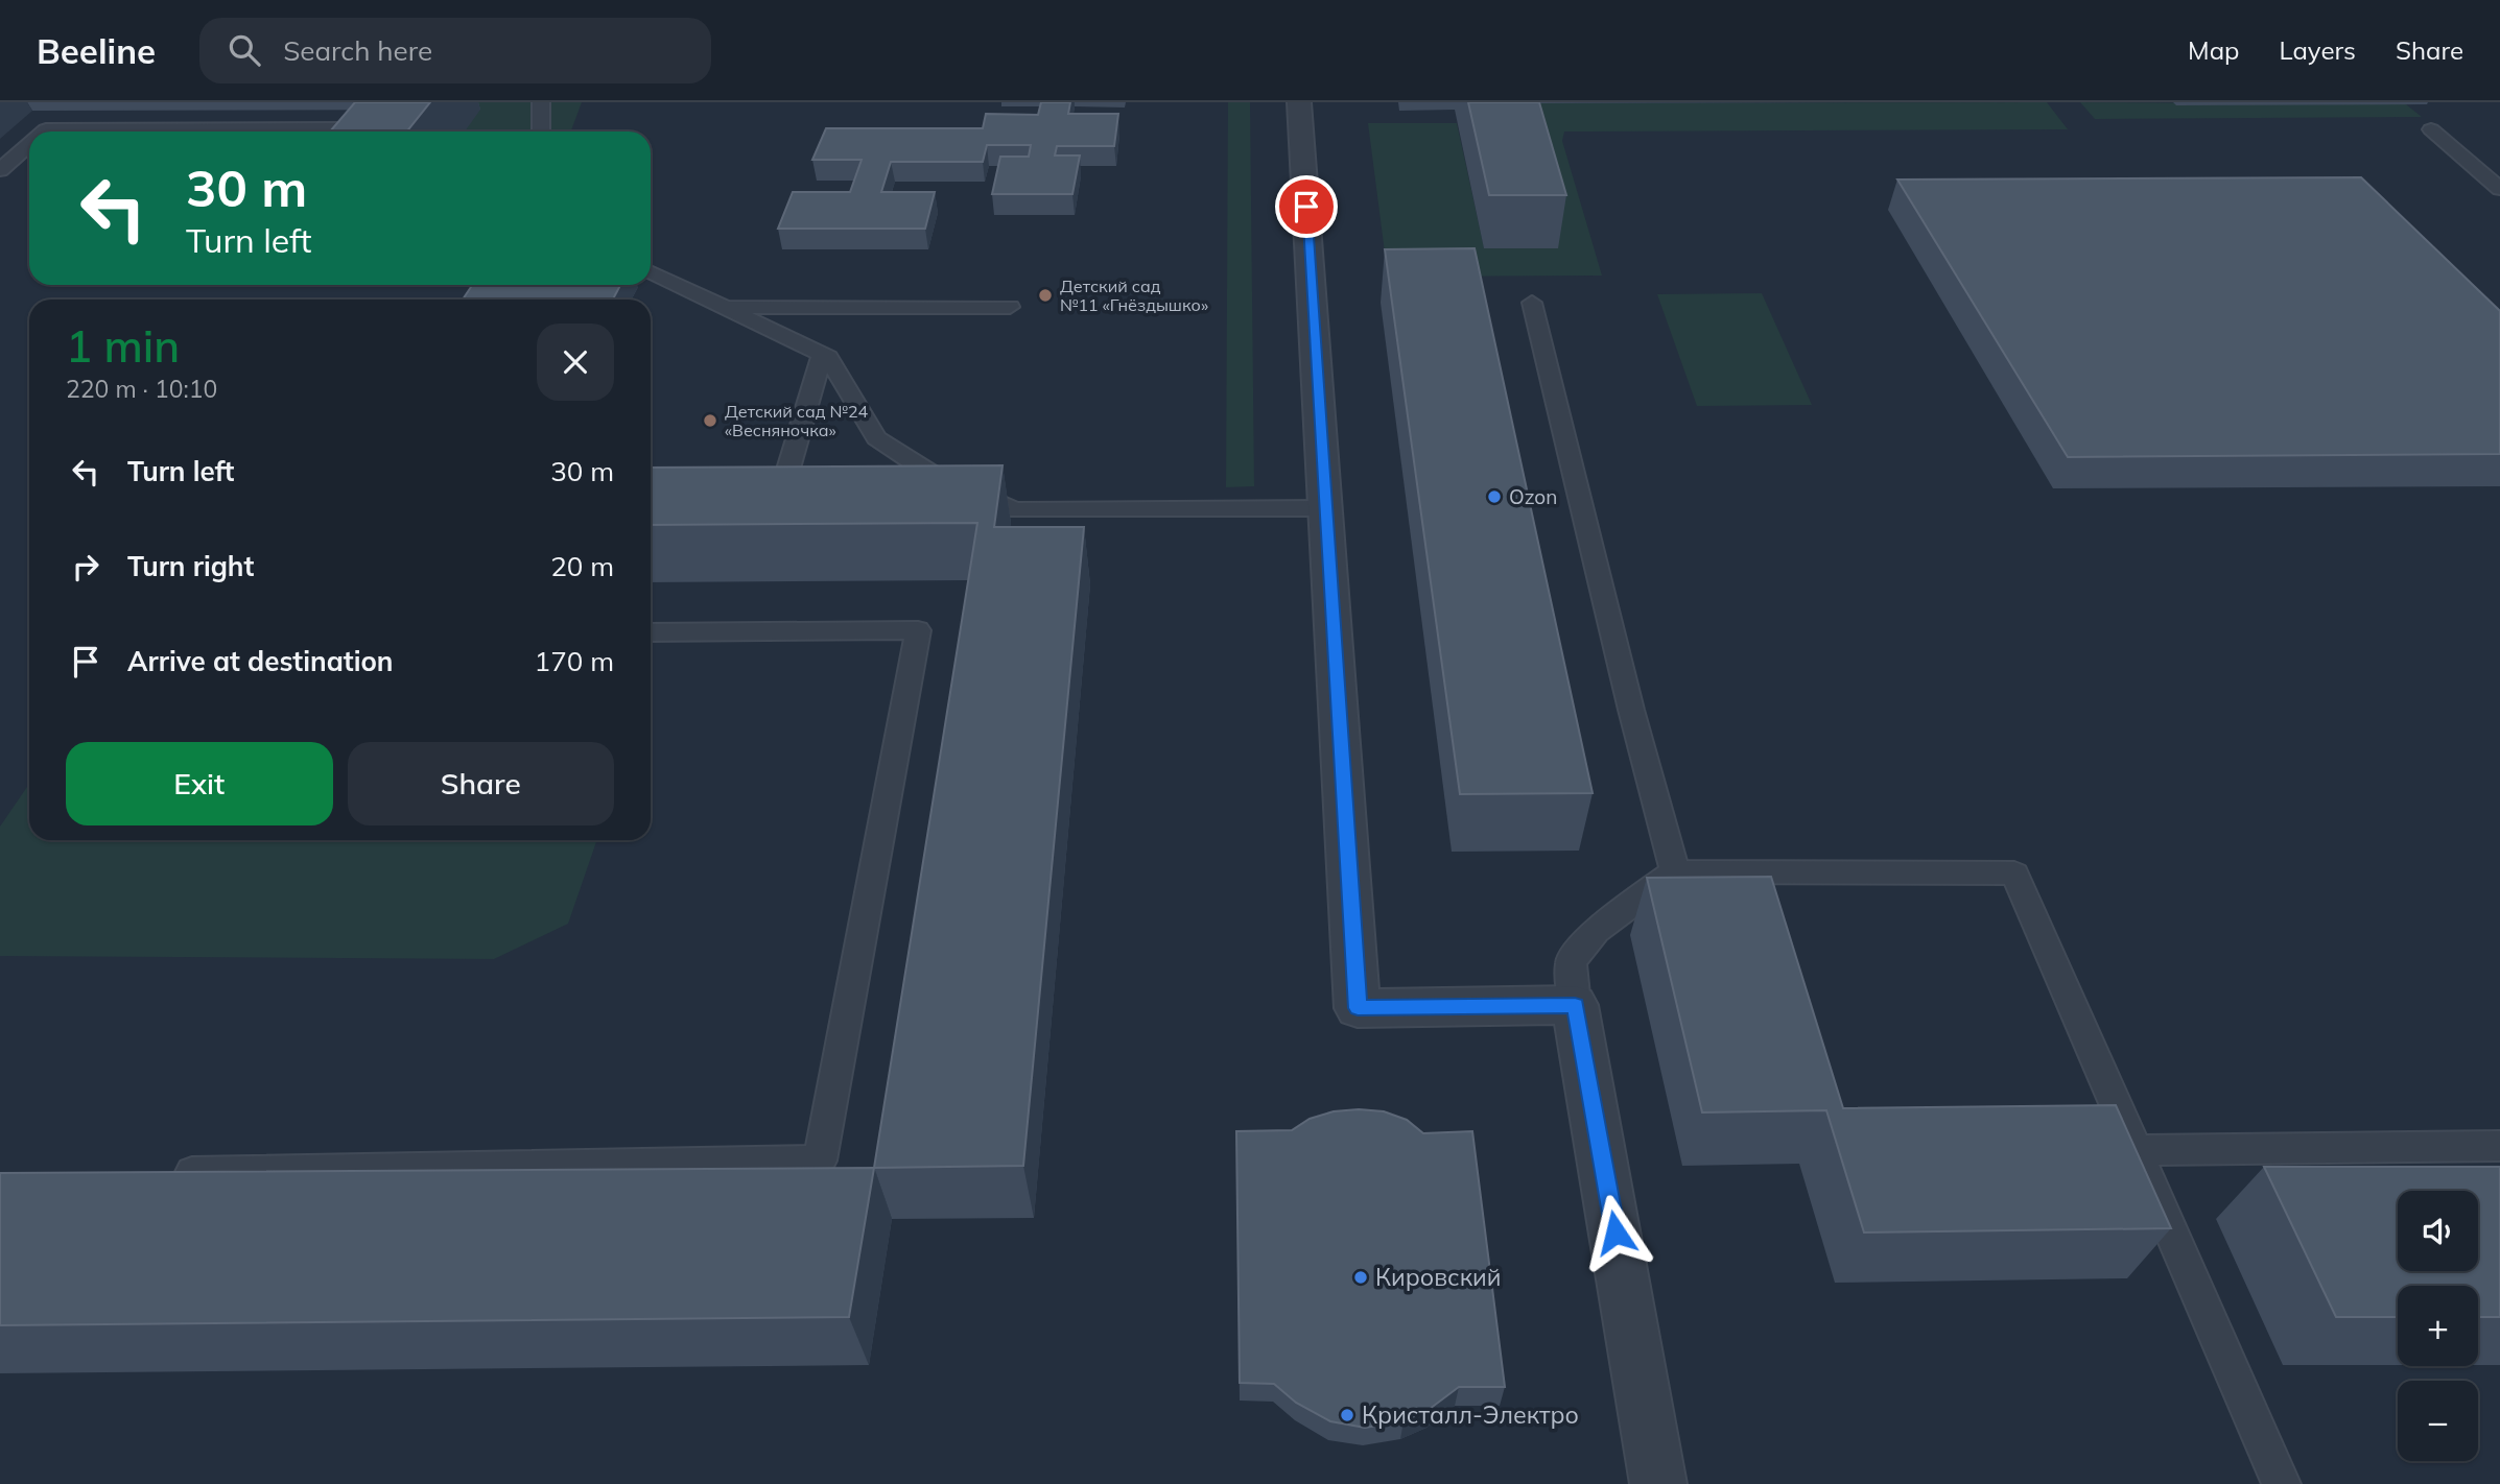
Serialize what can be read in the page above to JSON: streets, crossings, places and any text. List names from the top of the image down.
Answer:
{
  "places": [
    "Детский сад №11 «Гнёздышко»",
    "Детский сад №24 «Весняночка»",
    "Ozon",
    "Кировский",
    "Кристалл-Электро"
  ],
  "page": {
    "header": "Beeline",
    "search": "Search here",
    "nav": ["Map", "Layers", "Share"],
    "turn": ["30 m", "Turn left"],
    "heading": ["1 min", "220 m · 10:10"],
    "list": [
      {
        "name": "Turn left",
        "value": "30 m"
      },
      {
        "name": "Turn right",
        "value": "20 m"
      },
      {
        "name": "Arrive at destination",
        "value": "170 m"
      }
    ],
    "buttons": ["Exit", "Share"],
    "map_buttons": ["+", "−"]
  }
}
